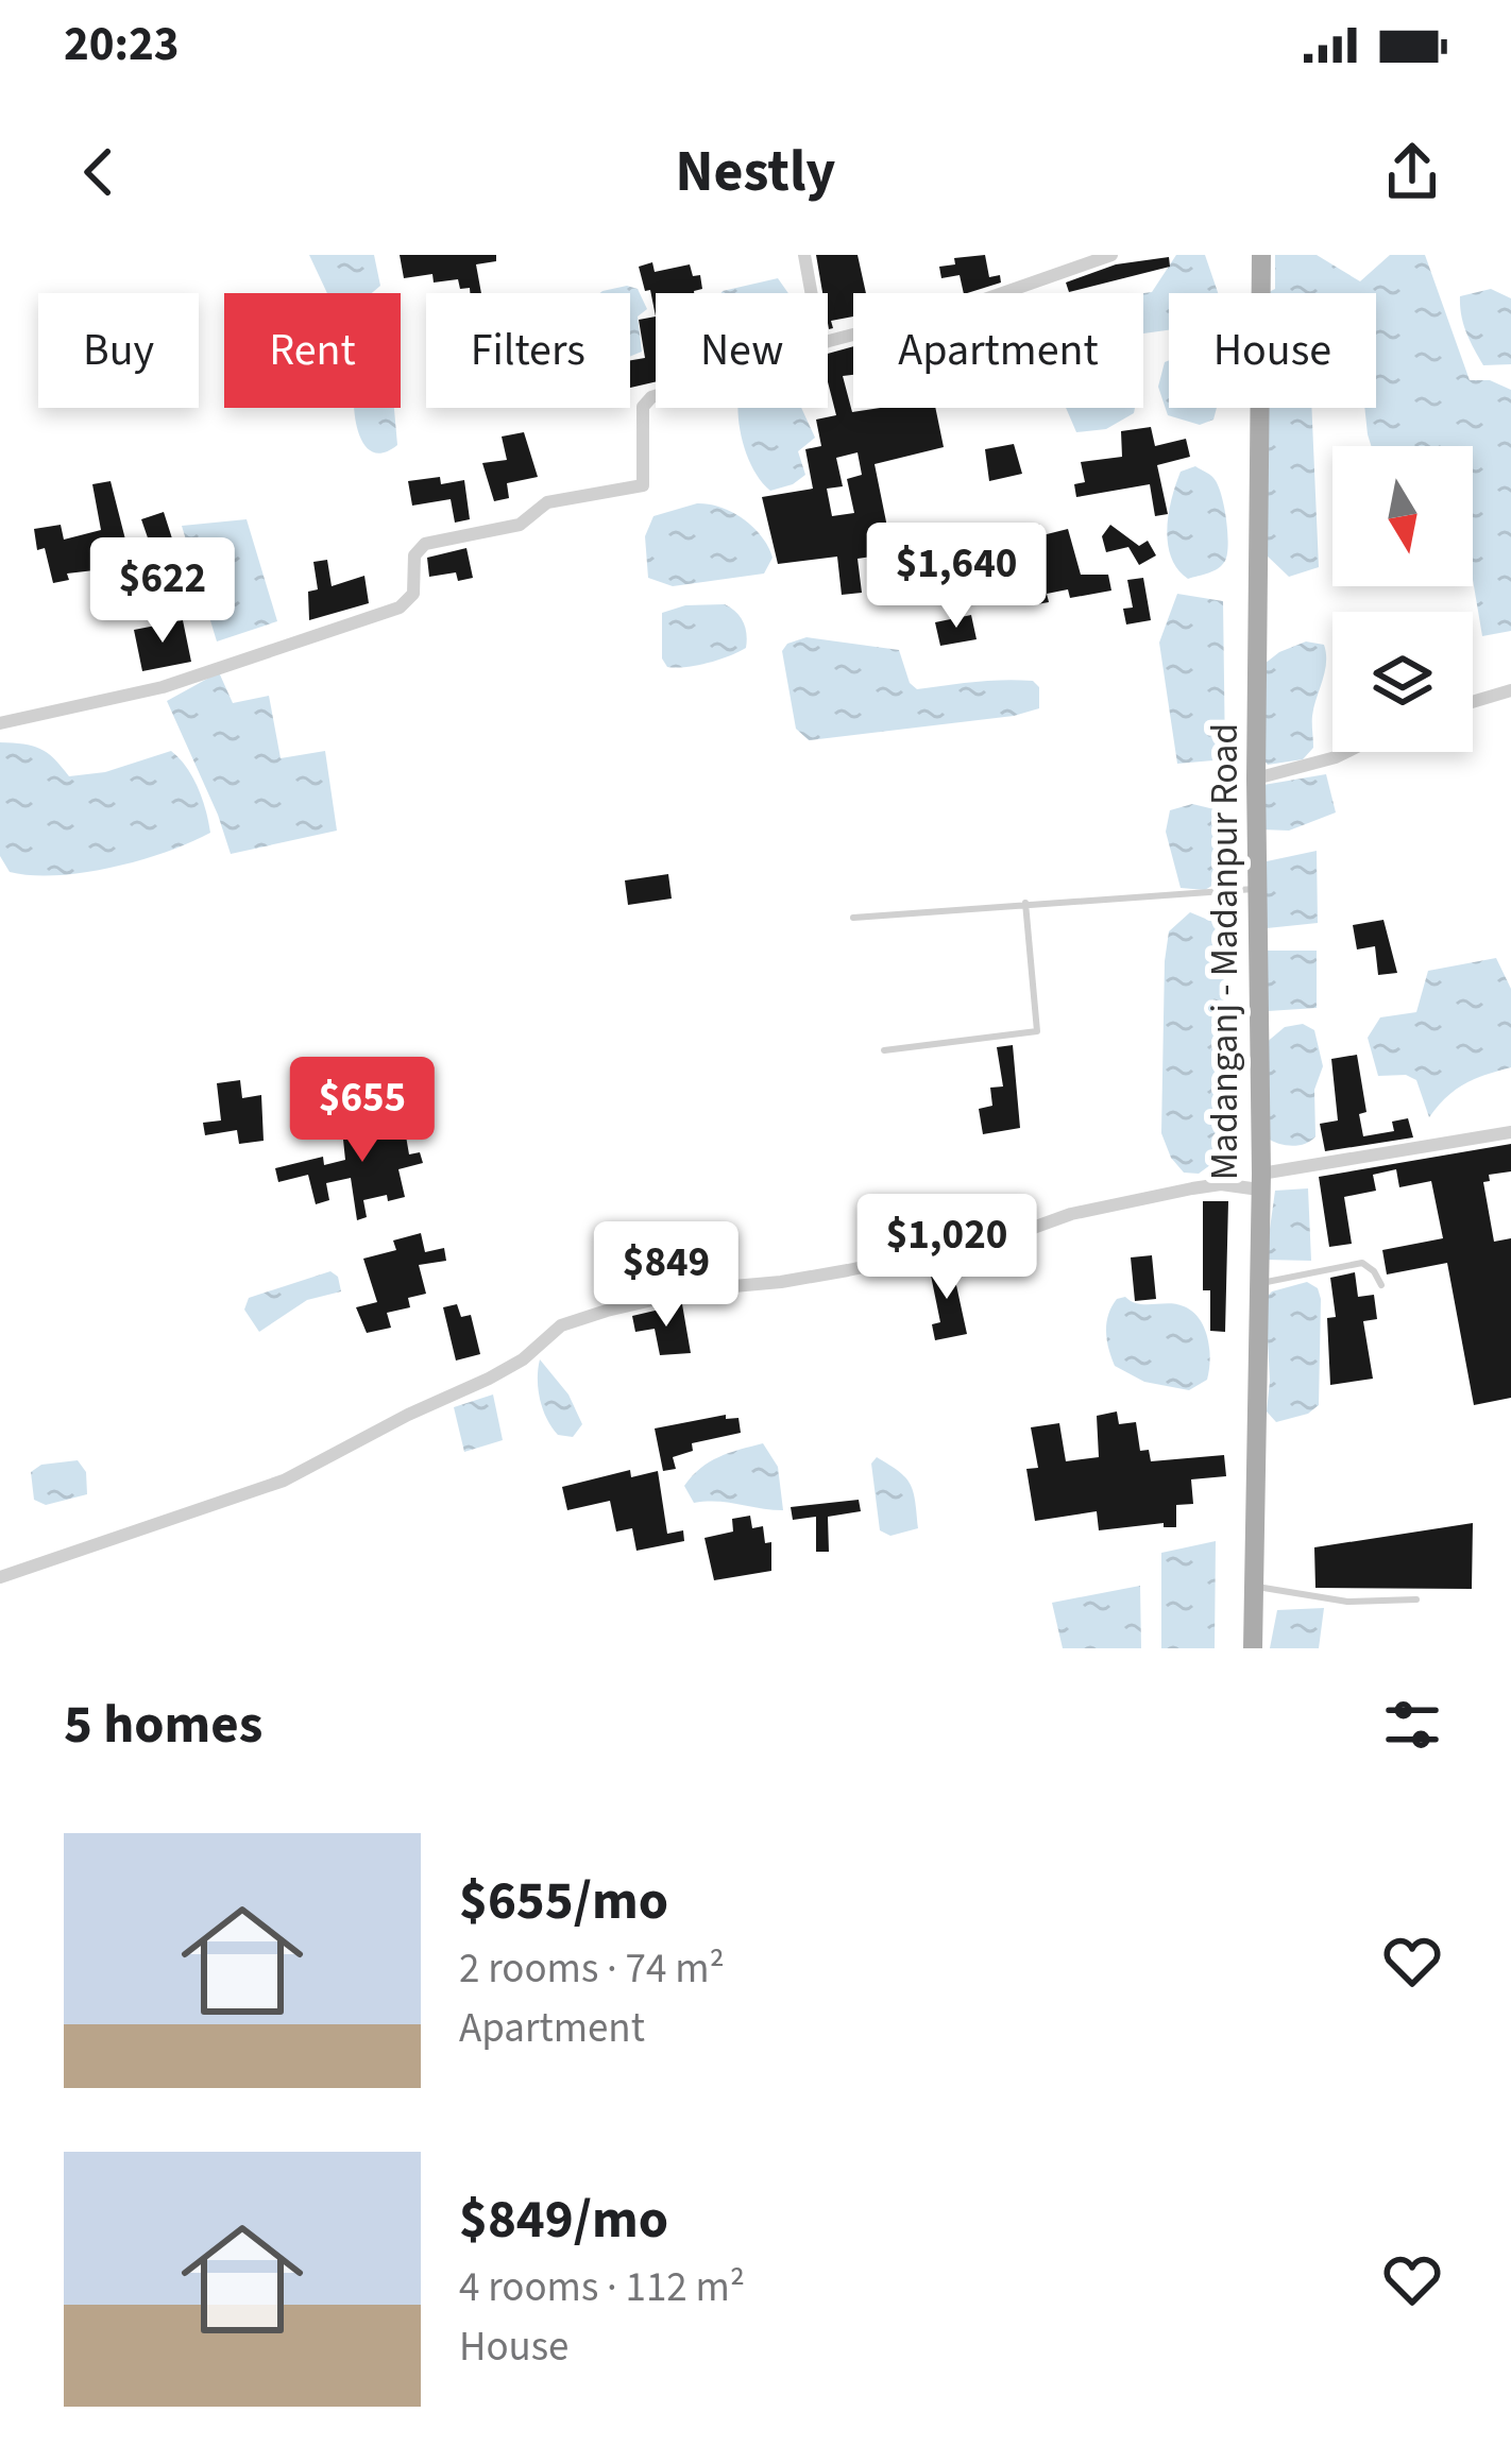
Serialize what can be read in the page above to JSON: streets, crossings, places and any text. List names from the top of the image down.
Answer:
{
  "streets": {
    "main road": ["Madanganj - Madanpur Road"]
  },
  "north": "bottom",
  "page": {
    "status": "20:23",
    "header": "Nestly",
    "chip": [
      "Buy",
      "Rent",
      "Filters",
      "New",
      "Apartment",
      "House"
    ],
    "price": [
      "$1,640",
      "$622",
      "$655",
      "$1,020",
      "$849"
    ],
    "heading": "5 homes",
    "list": [
      {
        "name": "$655/mo",
        "note": "2 rooms · 74 m² · Apartment"
      },
      {
        "name": "$849/mo",
        "note": "4 rooms · 112 m² · House"
      }
    ]
  }
}
